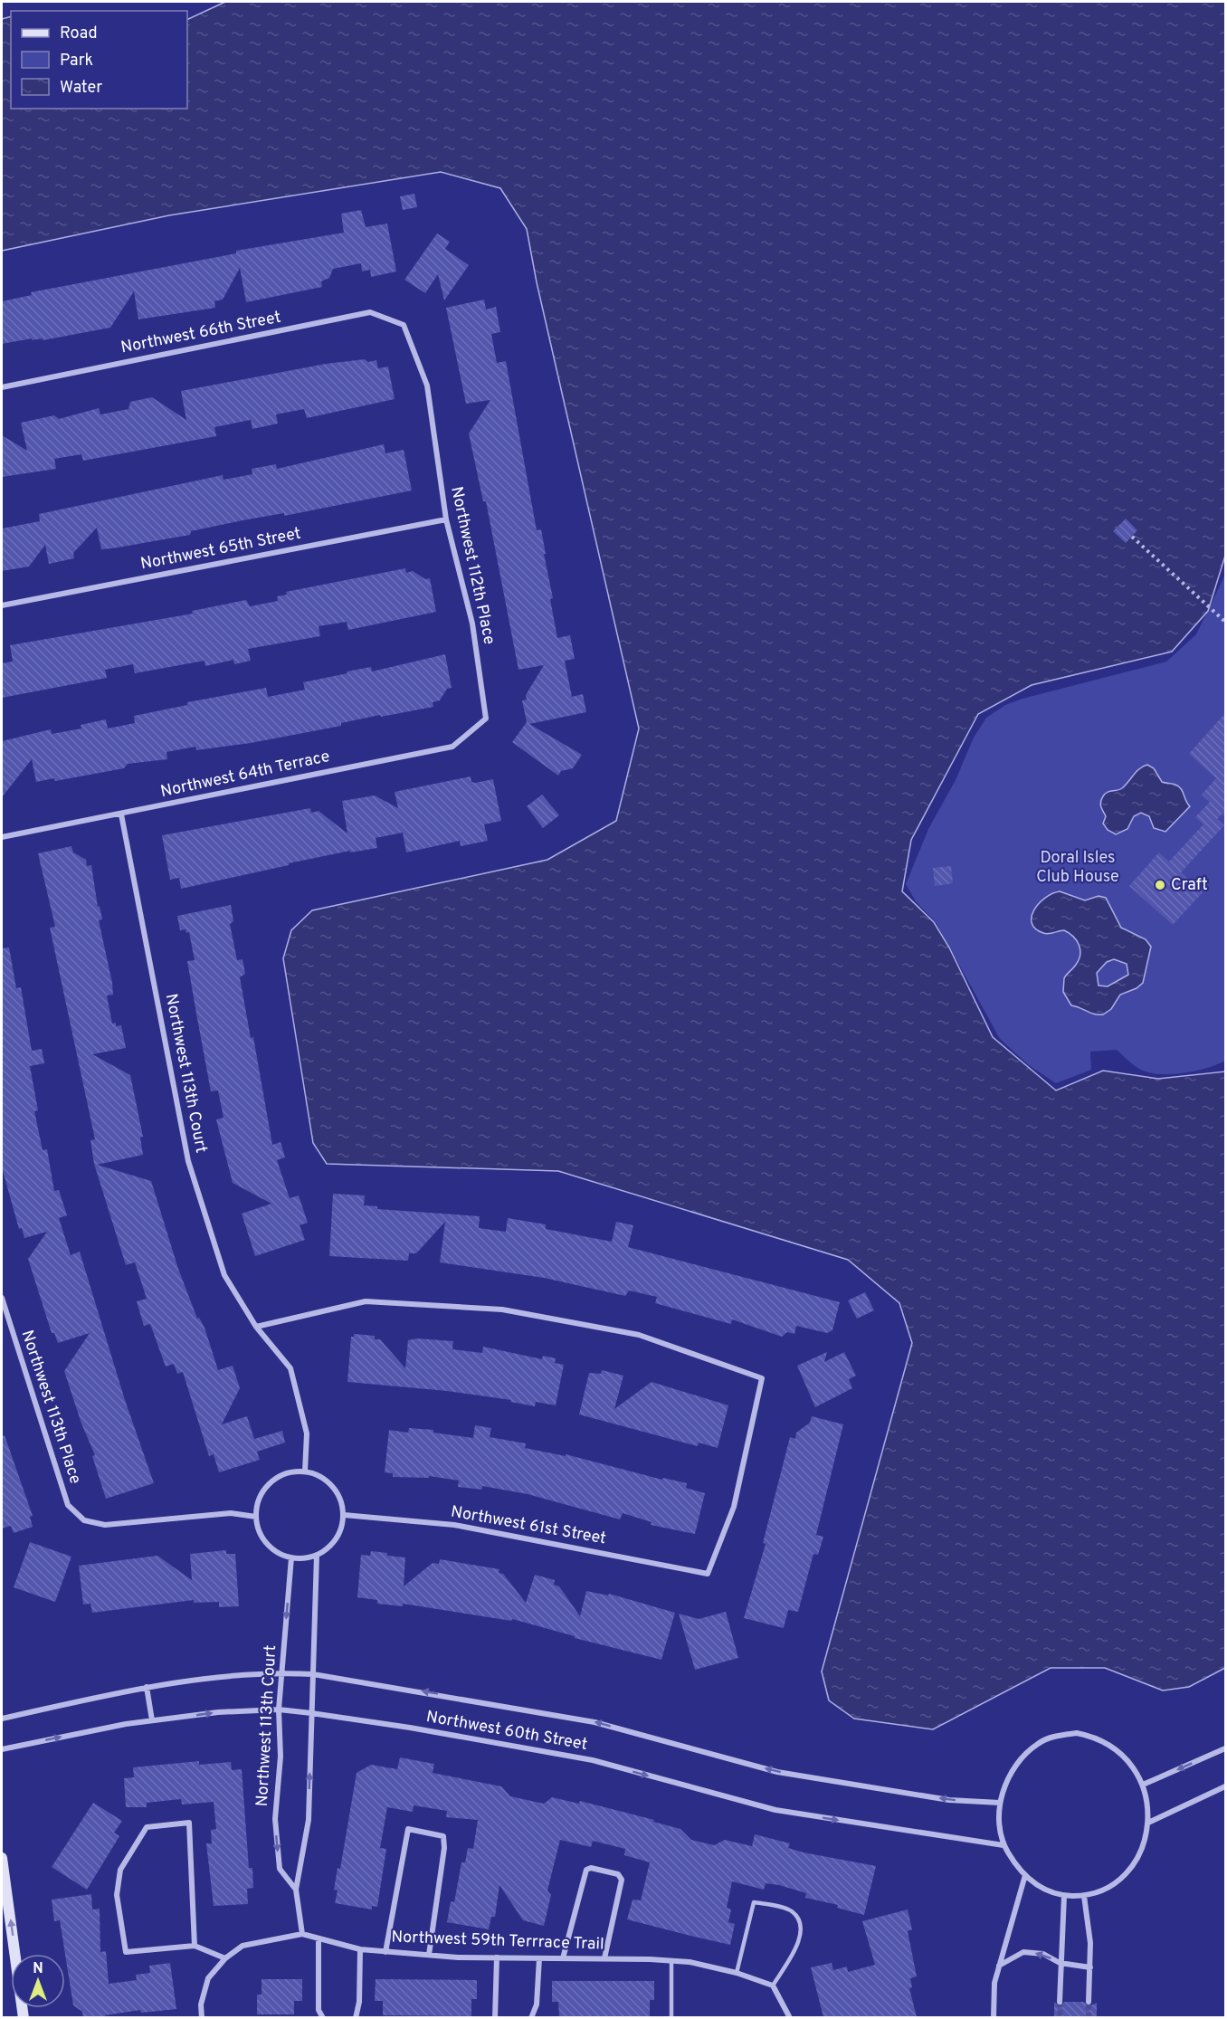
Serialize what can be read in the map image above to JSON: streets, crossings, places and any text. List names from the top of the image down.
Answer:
{
  "streets": {
    "street": [
      "Northwest 66th Street",
      "Northwest 65th Street",
      "Northwest 112th Place",
      "Northwest 64th Terrace",
      "Northwest 113th Court",
      "Northwest 113th Place",
      "Northwest 61st Street",
      "Northwest 60th Street",
      "Northwest 59th Terrrace Trail"
    ]
  },
  "crossings": [
    ["Northwest 66th Street", "Northwest 112th Place"],
    ["Northwest 65th Street", "Northwest 112th Place"],
    ["Northwest 112th Place", "Northwest 64th Terrace"],
    ["Northwest 64th Terrace", "Northwest 113th Court"],
    ["Northwest 113th Court", "Northwest 113th Place"],
    ["Northwest 113th Court", "Northwest 61st Street"],
    ["Northwest 113th Court", "Northwest 60th Street"],
    ["Northwest 113th Court", "Northwest 59th Terrrace Trail"],
    ["Northwest 113th Place", "Northwest 61st Street"]
  ],
  "parks": ["Doral Isles Club House"],
  "places": ["Craft"],
  "legend": ["Road", "Park", "Water"],
  "north": "top"
}
